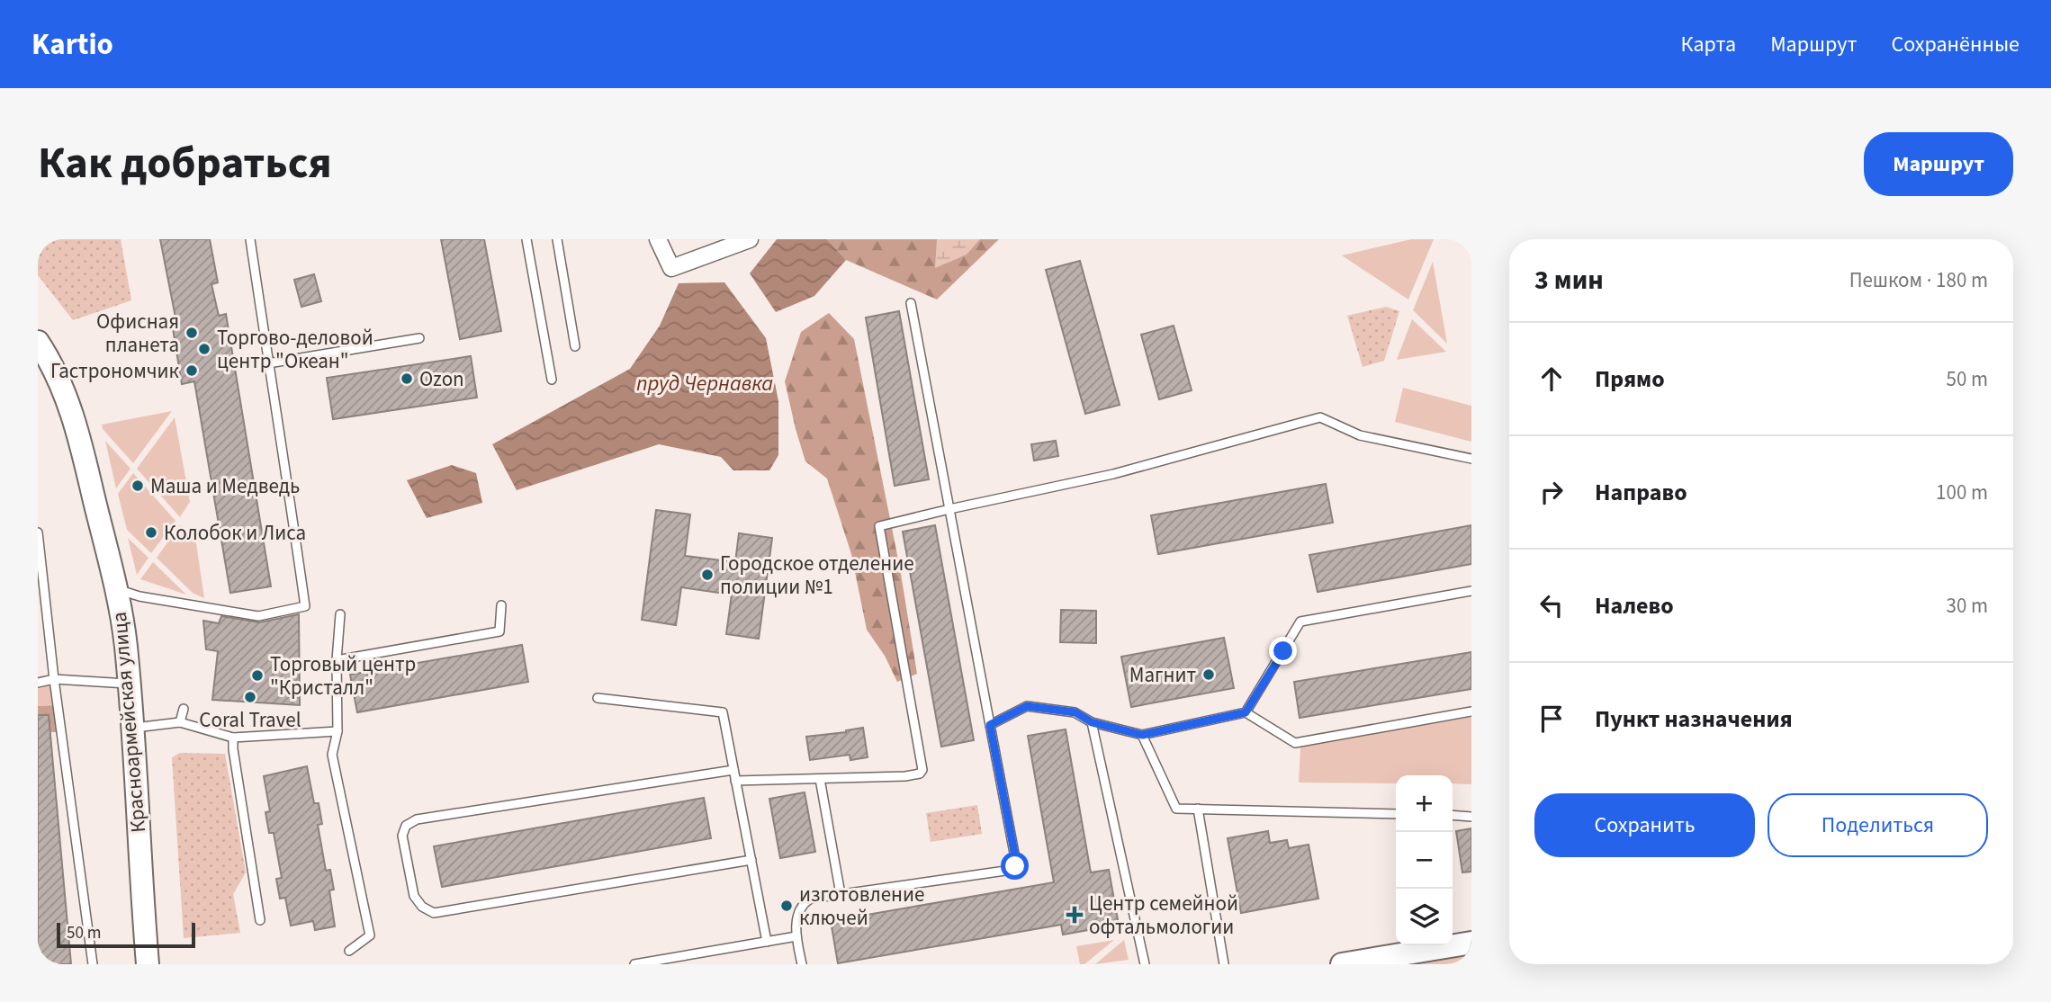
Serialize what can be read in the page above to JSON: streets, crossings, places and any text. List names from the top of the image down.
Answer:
{
  "streets": {
    "main road": ["Красноармейская улица"]
  },
  "water": ["пруд Чернавка"],
  "places": {
    "other": [
      "Офисная планета",
      "Торгово-деловой центр \"Океан\"",
      "Гастрономчик",
      "Ozon",
      "Маша и Медведь",
      "Колобок и Лиса",
      "Городское отделение полиции №1",
      "Магнит",
      "Торговый центр \"Кристалл\"",
      "Coral Travel",
      "изготовление ключей"
    ],
    "health": ["Центр семейной офтальмологии"]
  },
  "scale_bar": "50 m",
  "page": {
    "header": "Kartio",
    "nav": ["Карта", "Маршрут", "Сохранённые"],
    "title": "Как добраться",
    "buttons": [
      "Маршрут",
      ["Сохранить", "Поделиться"]
    ],
    "heading": ["3 мин", "Пешком · 180 m"],
    "list": [
      ["Прямо", "50 m"],
      ["Направо", "100 m"],
      ["Налево", "30 m"],
      "Пункт назначения"
    ],
    "map_buttons": ["+", "−"],
    "scale": "50 m"
  }
}
